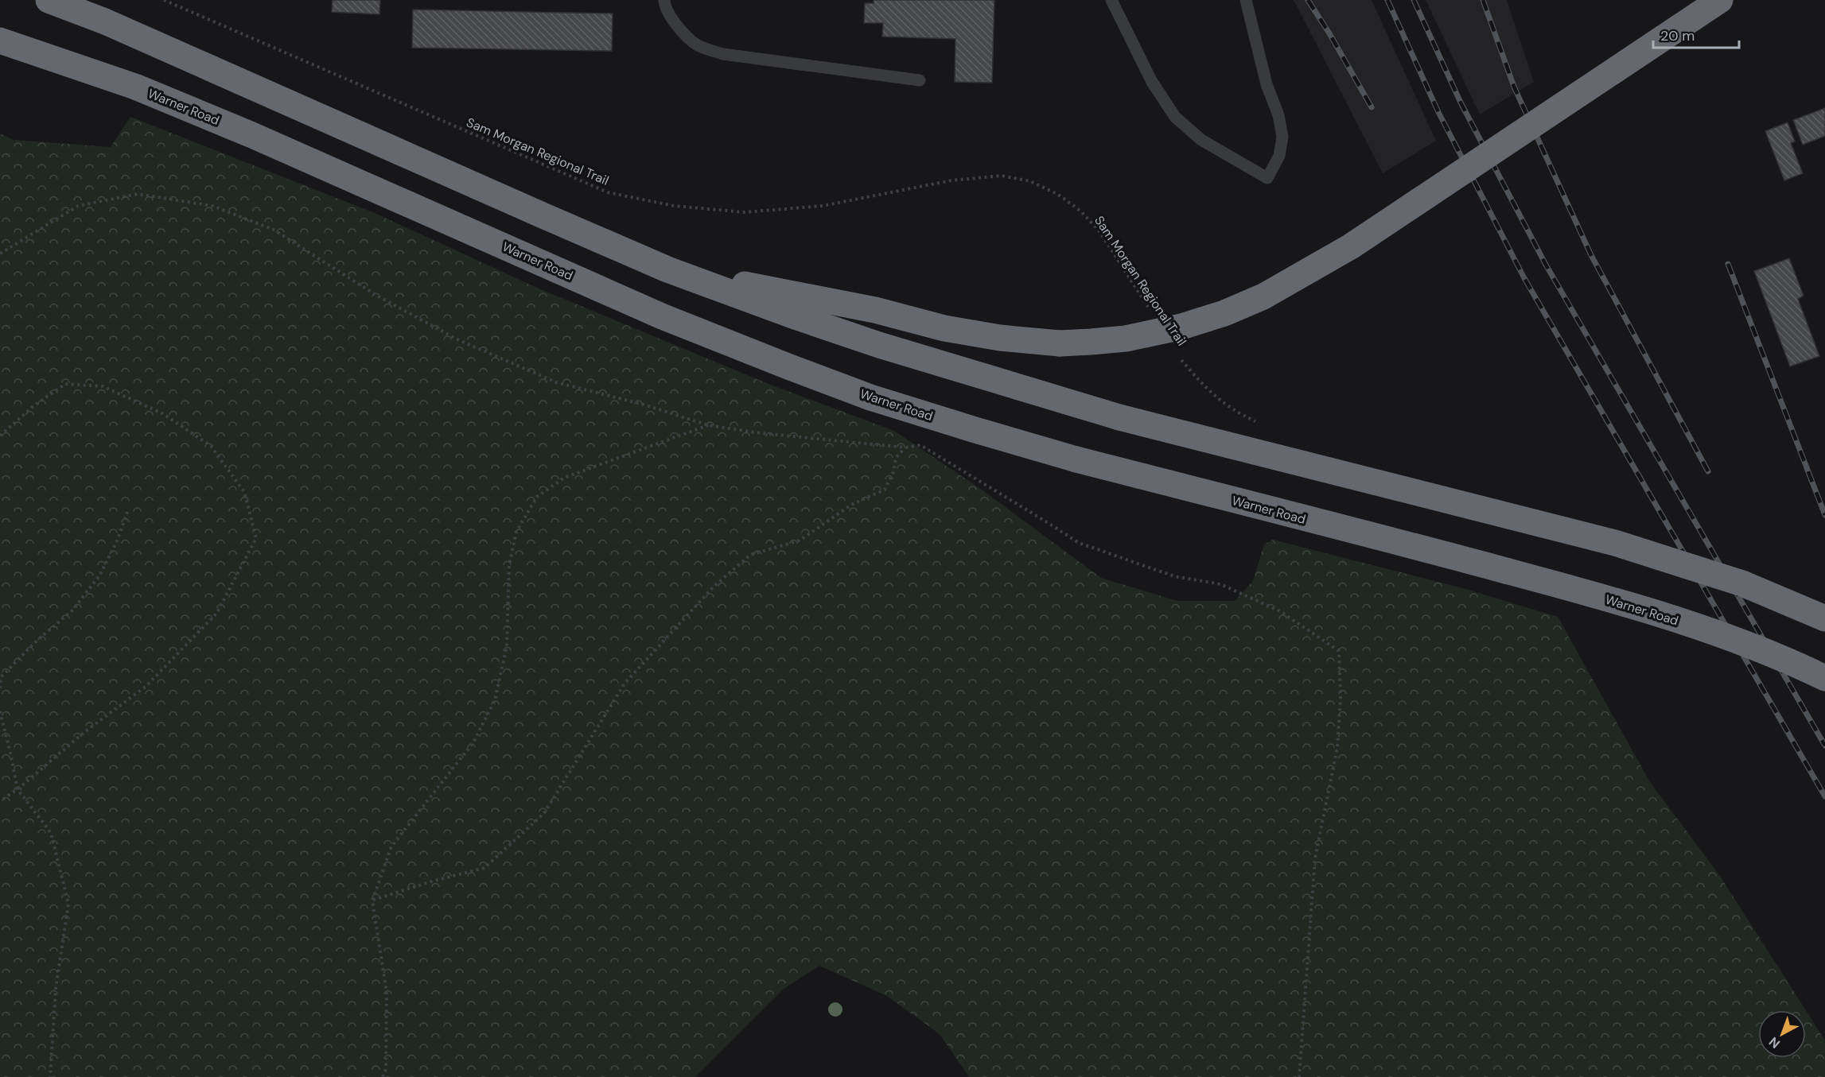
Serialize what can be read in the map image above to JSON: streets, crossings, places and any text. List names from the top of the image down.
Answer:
{
  "streets": {
    "highway": ["Warner Road"],
    "path": ["Sam Morgan Regional Trail"]
  },
  "scale_bar": "20 m",
  "north": "bottom left"
}
